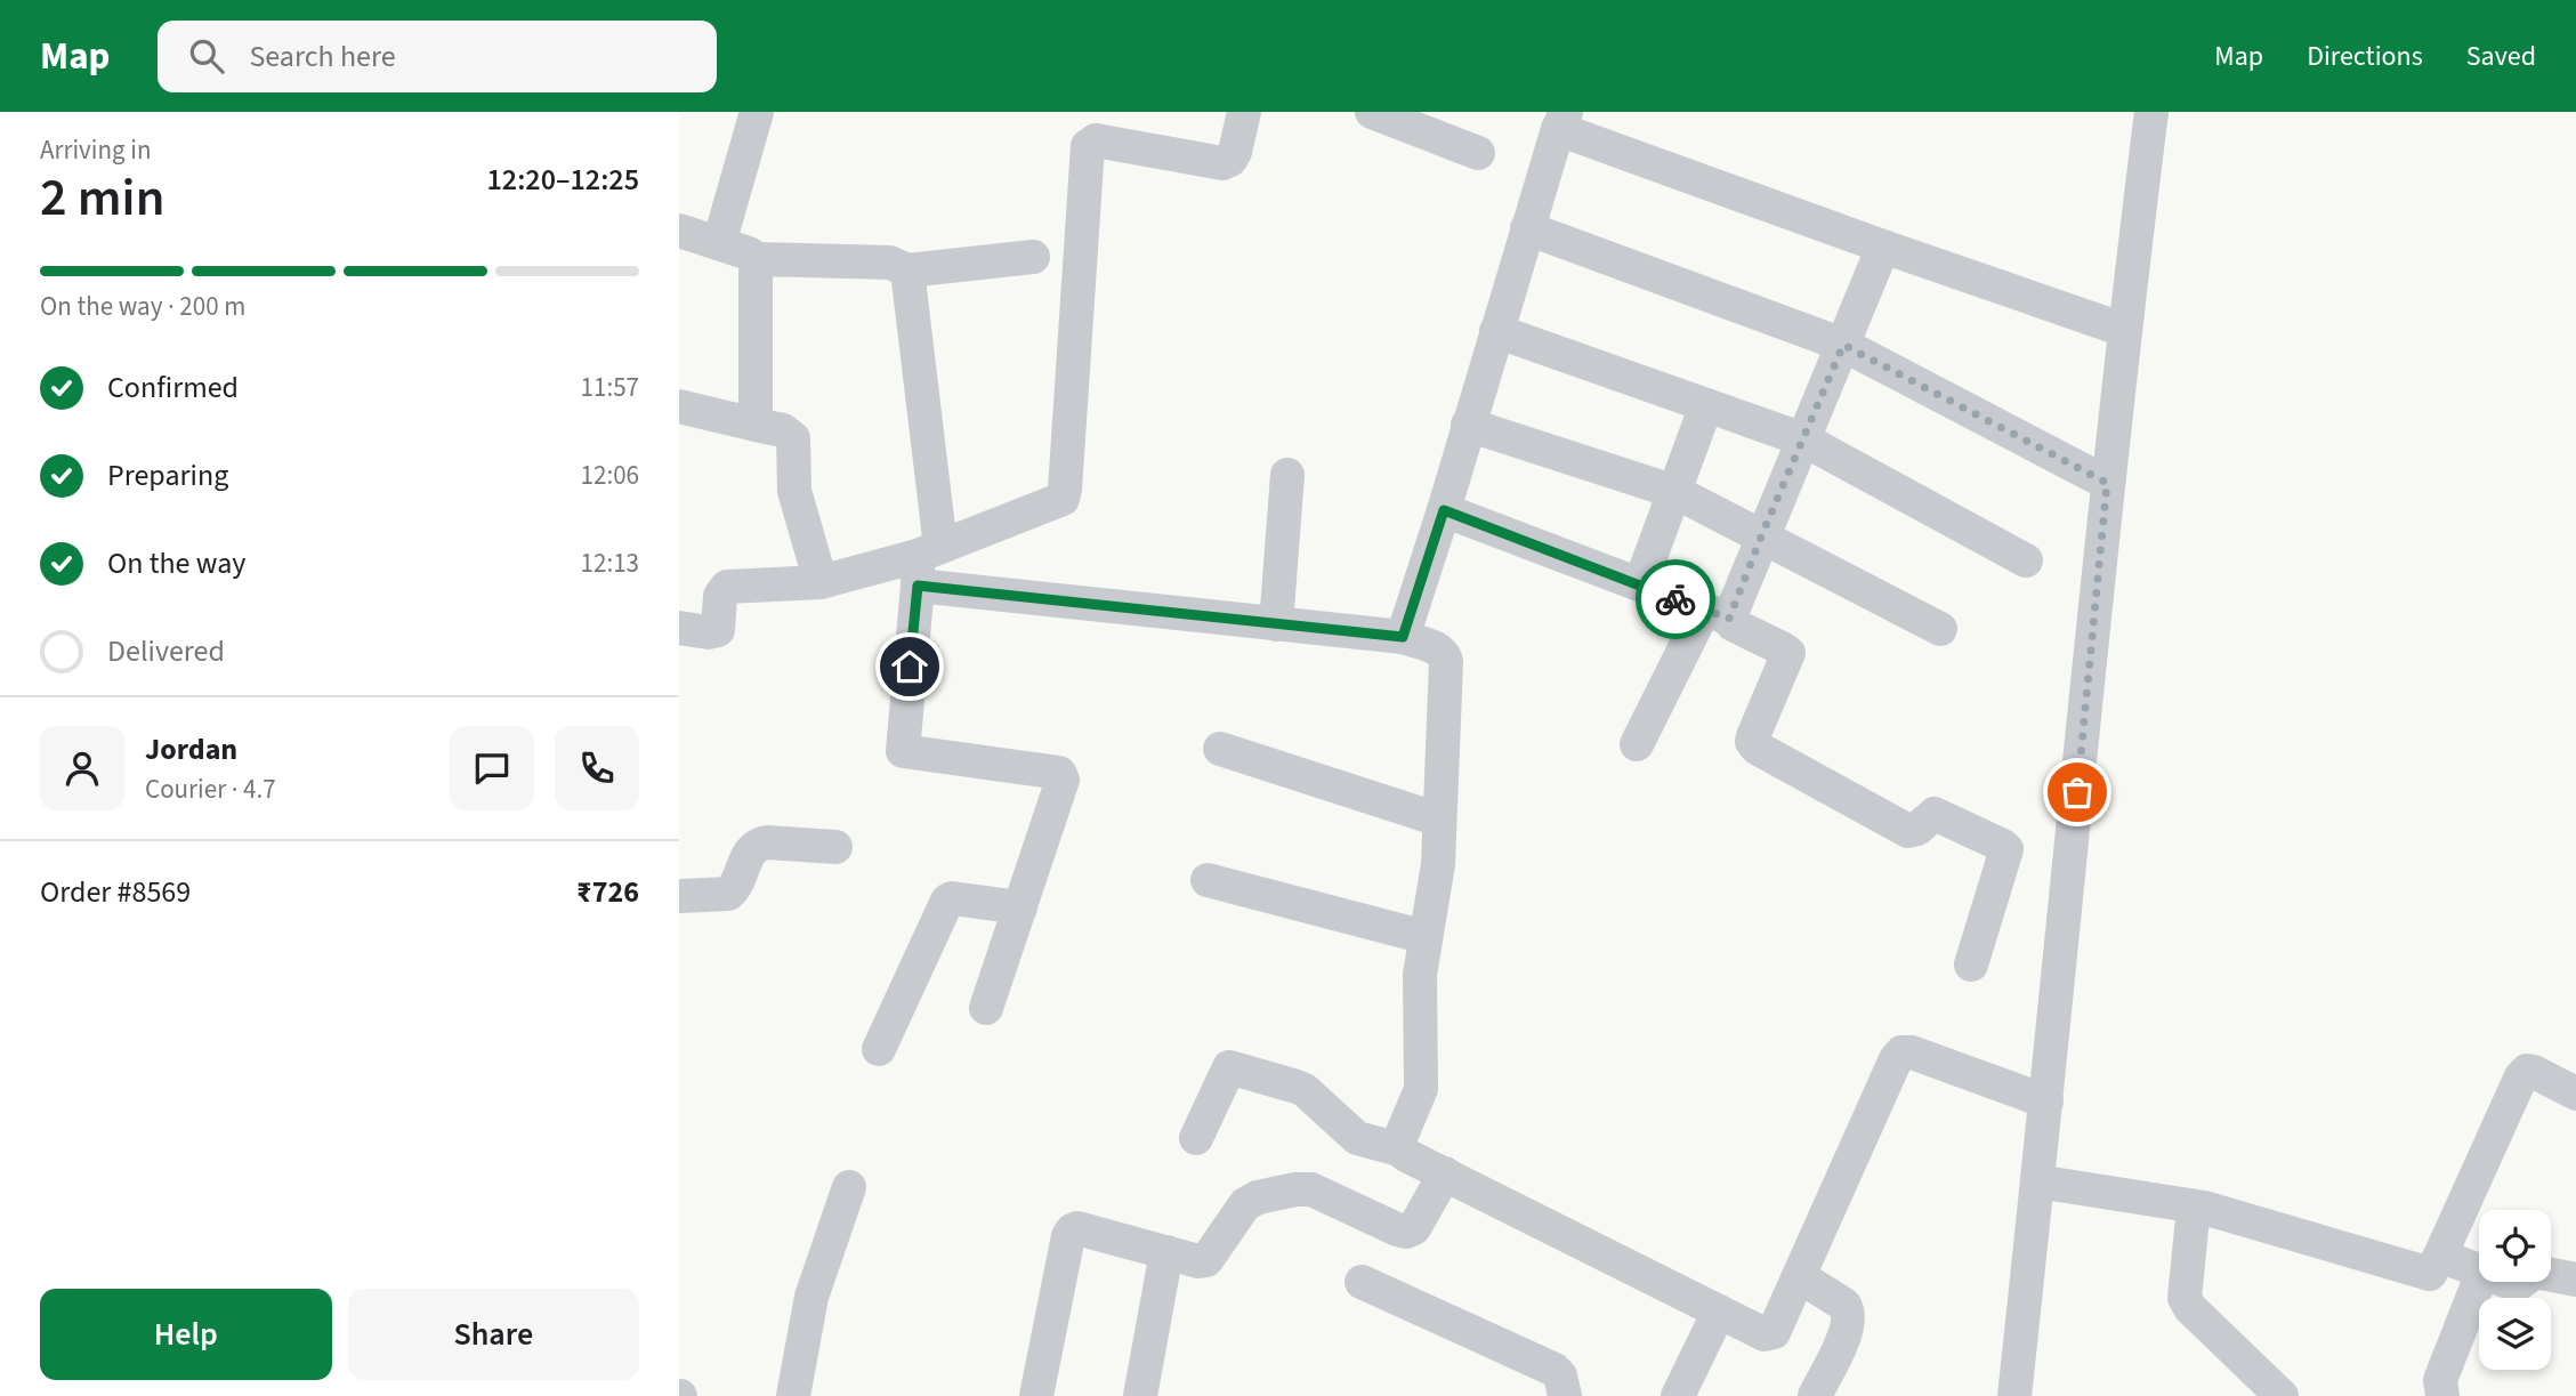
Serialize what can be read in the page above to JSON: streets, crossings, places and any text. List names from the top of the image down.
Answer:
{
  "page": {
    "header": "Map",
    "search": "Search here",
    "nav": ["Map", "Directions", "Saved"],
    "heading": ["2 min", "Arriving in", "12:20–12:25"],
    "panel": [
      "Jordan",
      "Courier · 4.7",
      "Order #8569",
      "₹726"
    ],
    "bar": "On the way · 200 m",
    "list": [
      ["Confirmed", "11:57"],
      ["Preparing", "12:06"],
      ["On the way", "12:13"],
      "Delivered"
    ],
    "buttons": ["Help", "Share"]
  }
}
